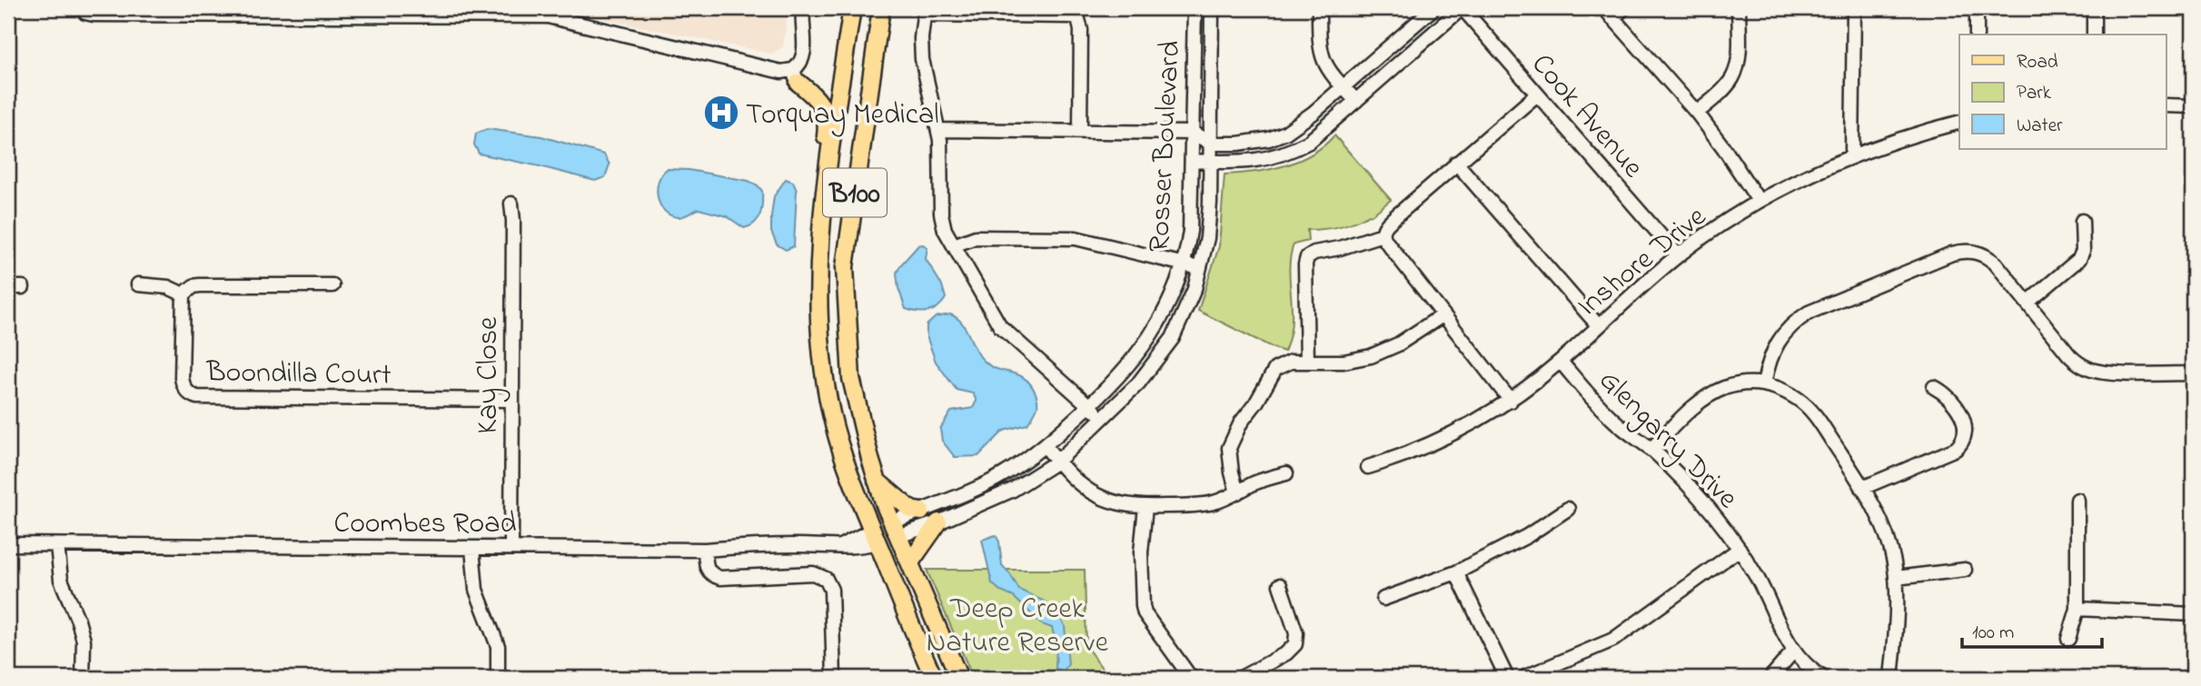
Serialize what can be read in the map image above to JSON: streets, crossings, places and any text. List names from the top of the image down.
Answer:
{
  "streets": {
    "main road": ["B100"],
    "street": [
      "Cook Avenue",
      "Rosser Boulevard",
      "Inshore Drive",
      "Boondilla Court",
      "Kay Close",
      "Glengarry Drive",
      "Coombes Road"
    ]
  },
  "crossings": [
    ["Cook Avenue", "Inshore Drive"],
    ["Rosser Boulevard", "B100"],
    ["B100", "Coombes Road"],
    ["Inshore Drive", "Glengarry Drive"],
    ["Boondilla Court", "Kay Close"],
    ["Kay Close", "Coombes Road"]
  ],
  "parks": ["Deep Creek Nature Reserve"],
  "places": {
    "hospital": ["Torquay Medical"]
  },
  "legend": ["Road", "Park", "Water"],
  "scale_bar": "100 m"
}
